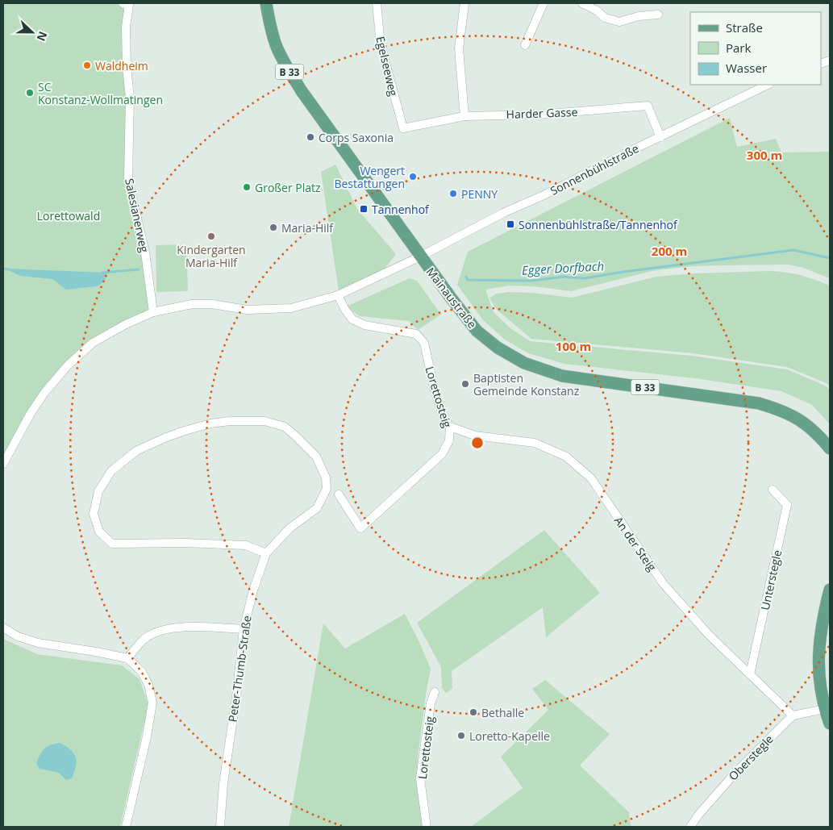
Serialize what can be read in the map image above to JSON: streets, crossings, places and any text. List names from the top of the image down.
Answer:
{
  "streets": {
    "main road": ["B 33", "Mainaustraße"],
    "street": [
      "Egelseeweg",
      "Harder Gasse",
      "Sonnenbühlstraße",
      "Salesianerweg",
      "Lorettosteig",
      "An der Steig",
      "Unterstegle",
      "Peter-Thumb-Straße",
      "Oberstegle"
    ]
  },
  "crossings": [
    ["Egelseeweg", "Harder Gasse"],
    ["Harder Gasse", "Sonnenbühlstraße"],
    ["Sonnenbühlstraße", "Salesianerweg"],
    ["Sonnenbühlstraße", "Mainaustraße"],
    ["Sonnenbühlstraße", "Lorettosteig"],
    ["Lorettosteig", "An der Steig"],
    ["An der Steig", "Unterstegle"],
    ["An der Steig", "Oberstegle"]
  ],
  "water": ["Egger Dorfbach"],
  "parks": ["Lorettowald"],
  "places": {
    "other": [
      "Waldheim",
      "SC Konstanz-Wollmatingen",
      "Corps Saxonia",
      "Wengert Bestattungen",
      "Großer Platz",
      "PENNY",
      "Maria-Hilf",
      "Kindergarten Maria-Hilf",
      "Baptisten Gemeinde Konstanz",
      "Bethalle",
      "Loretto-Kapelle"
    ],
    "transit": ["Tannenhof", "Sonnenbühlstraße/Tannenhof"]
  },
  "legend": ["Straße", "Park", "Wasser"],
  "north": "right",
  "rings": ["300 m", "200 m", "100 m"]
}
